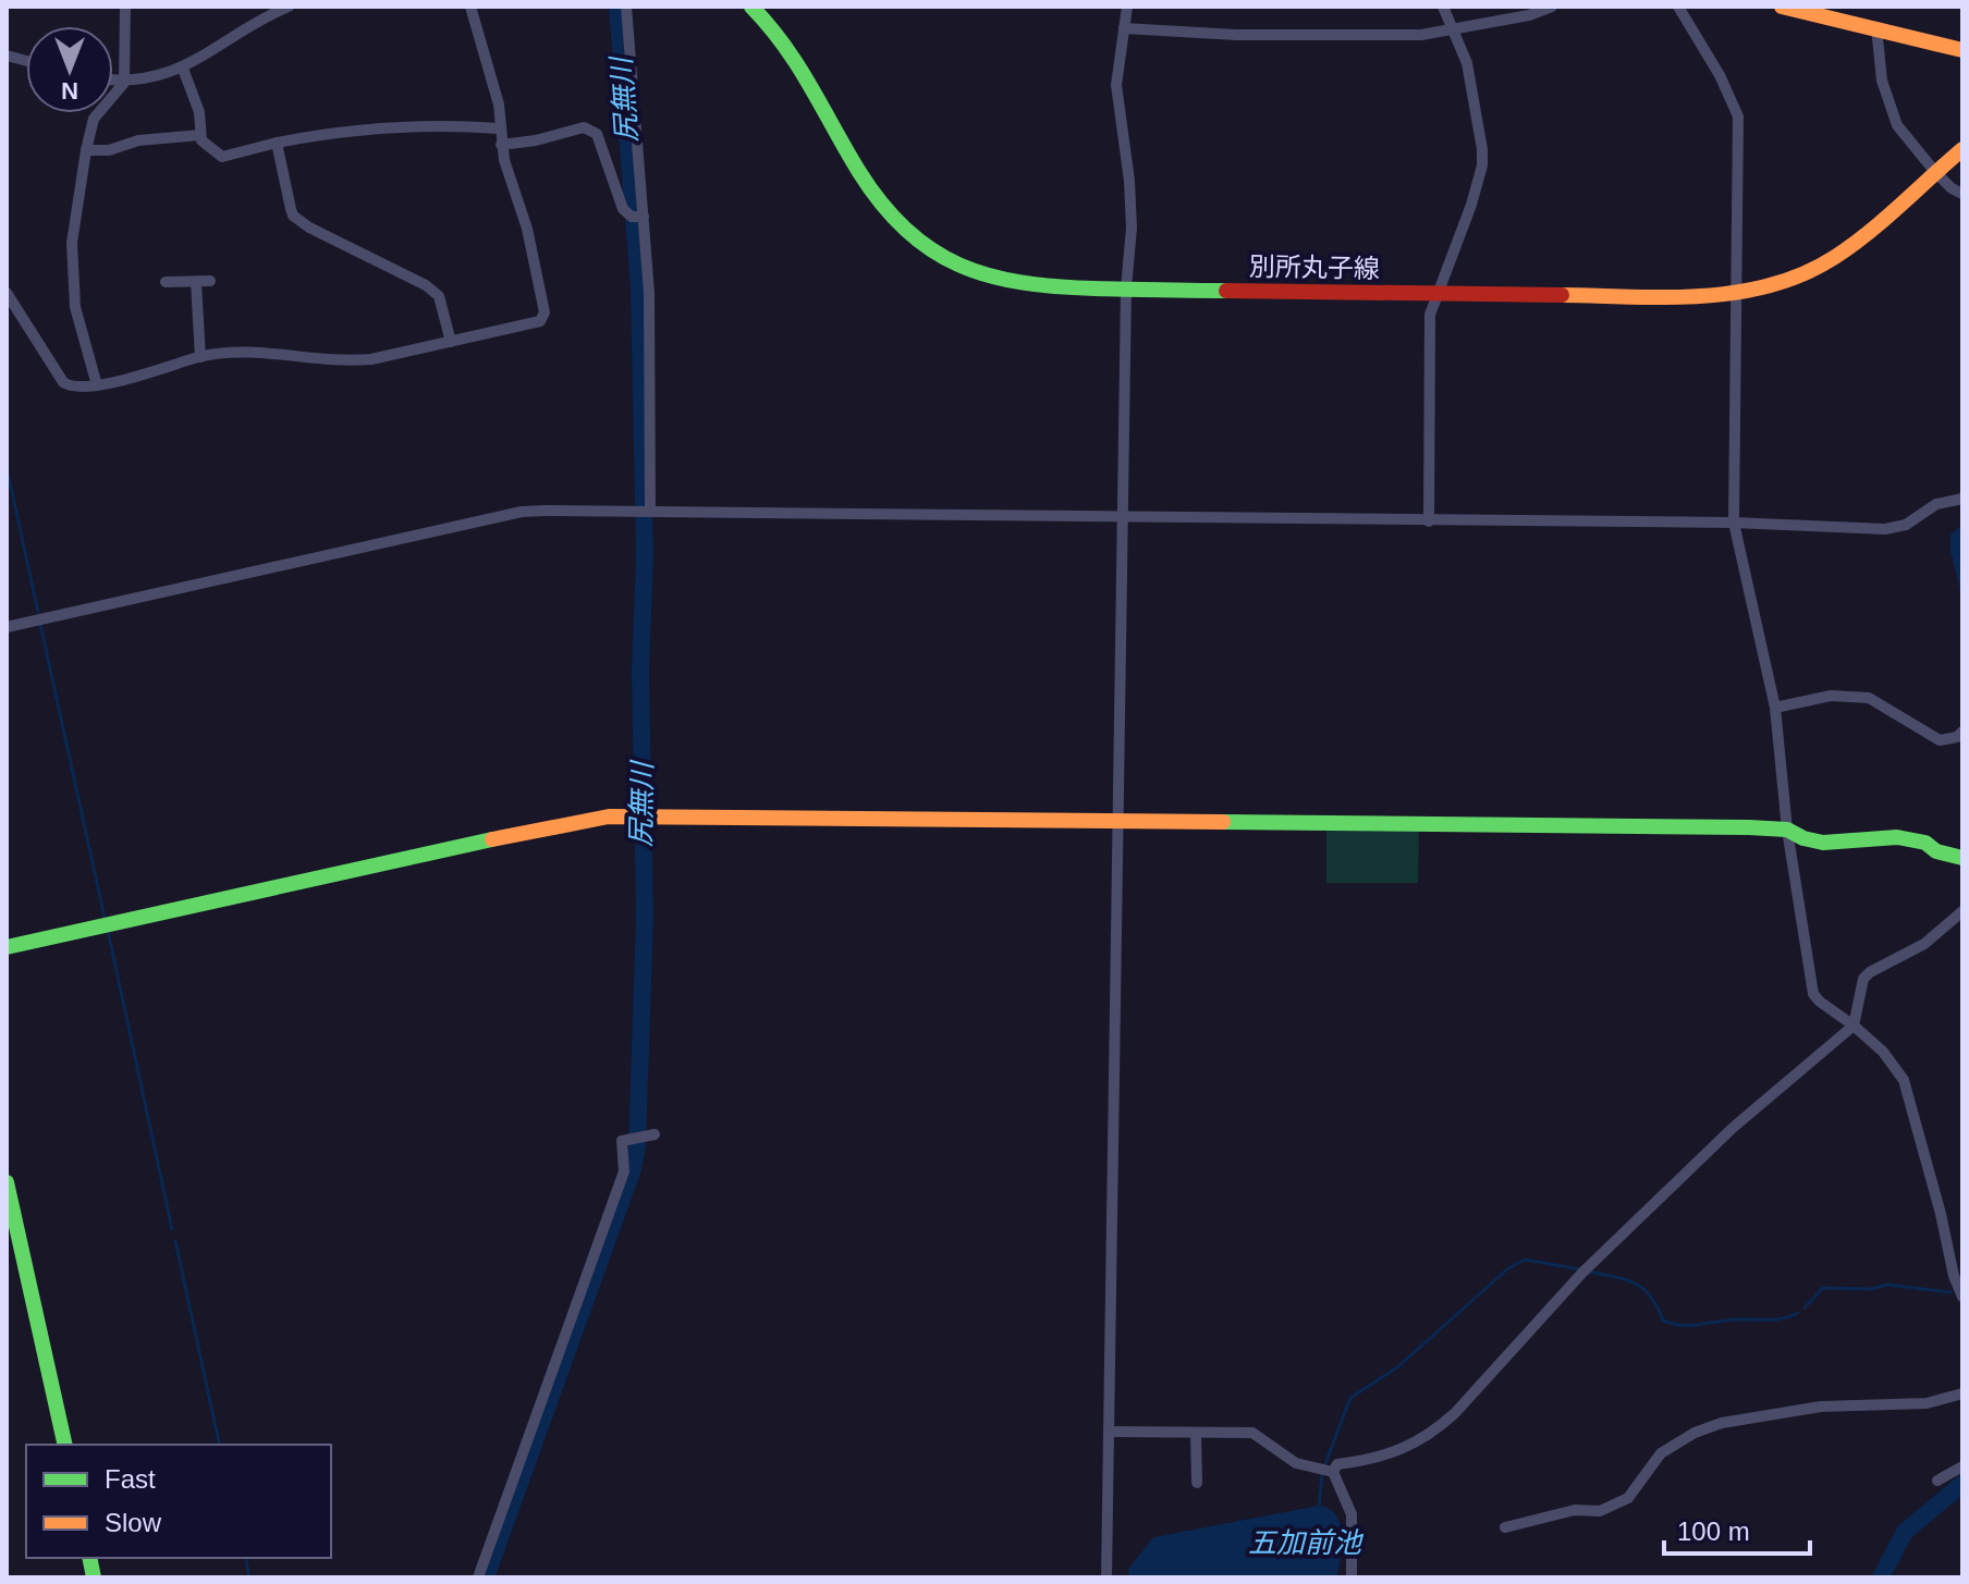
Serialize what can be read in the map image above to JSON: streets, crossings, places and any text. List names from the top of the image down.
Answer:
{
  "streets": {
    "street": ["別所丸子線"]
  },
  "water": ["尻無川", "五加前池"],
  "legend": ["Fast", "Slow"],
  "scale_bar": "100 m",
  "north": "bottom"
}
